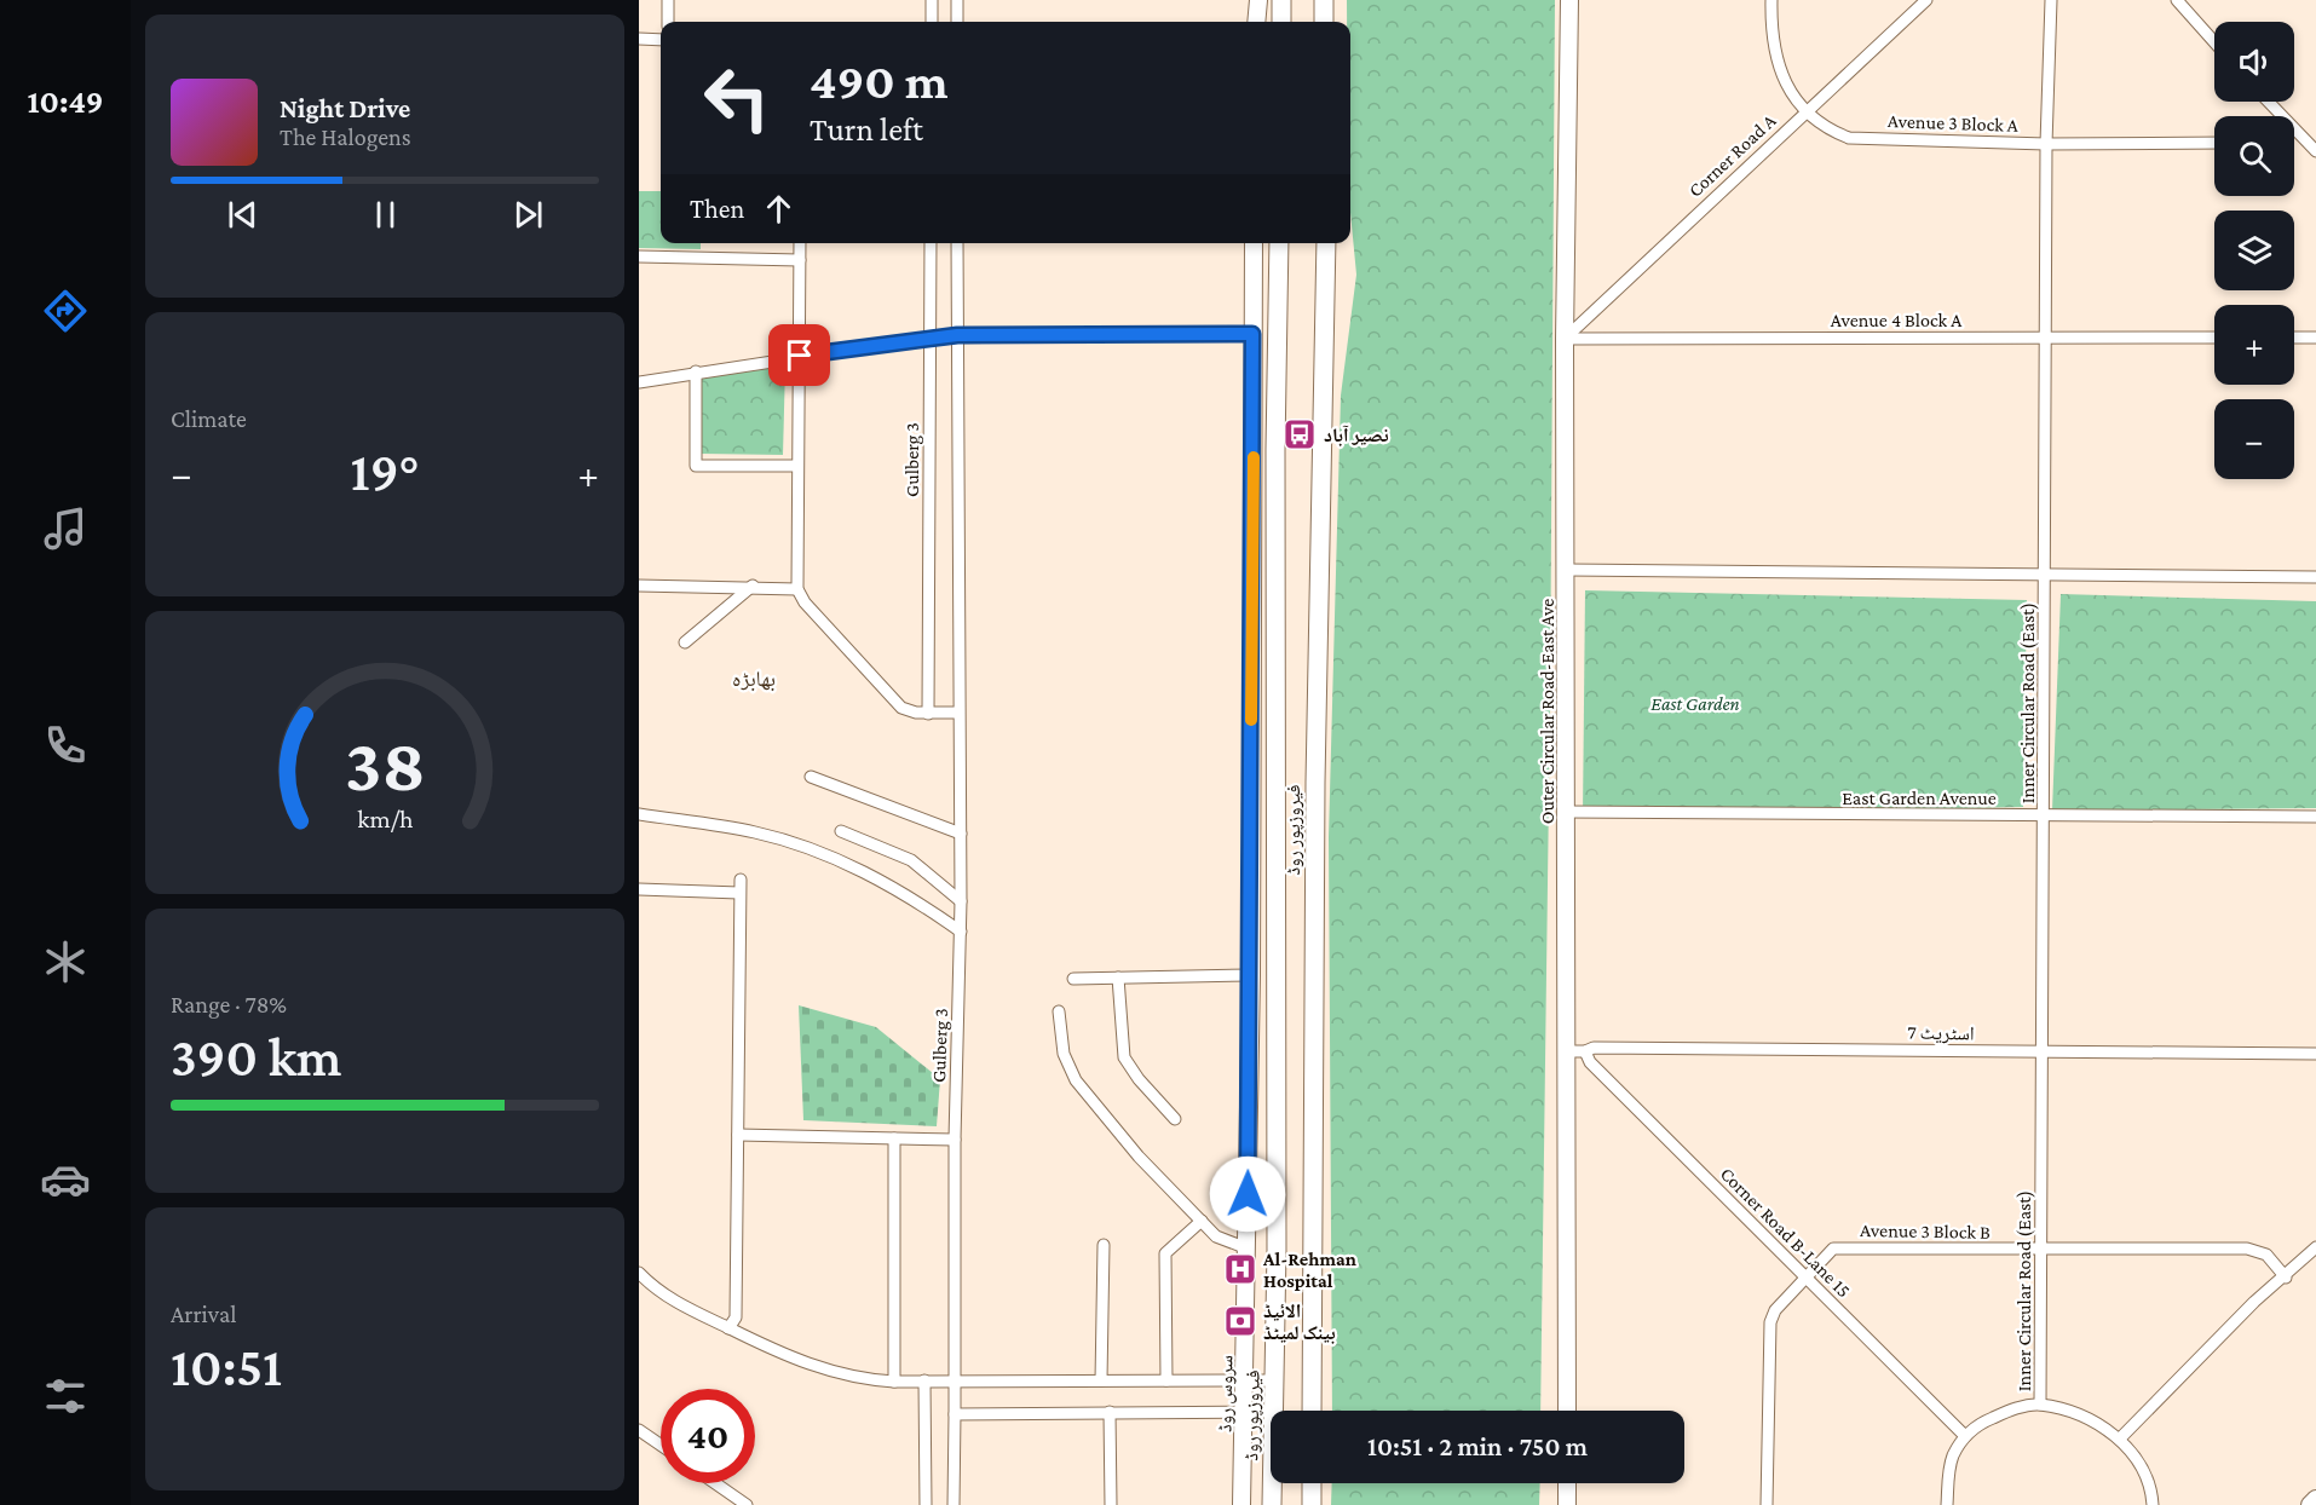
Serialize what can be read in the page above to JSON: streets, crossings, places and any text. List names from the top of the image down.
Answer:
{
  "streets": {
    "main road": ["فیروزپور روڈ"],
    "street": [
      "Avenue 3 Block A",
      "Corner Road A",
      "Avenue 4 Block A",
      "Gulberg 3",
      "Inner Circular Road (East)",
      "Outer Circular Road-East Ave",
      "East Garden Avenue",
      "اسٹریٹ 7",
      "Avenue 3 Block B",
      "Corner Road B-Lane 15",
      "سروس روڈ"
    ]
  },
  "crossings": [
    ["Avenue 3 Block A", "Corner Road A"],
    ["Avenue 3 Block A", "Inner Circular Road (East)"],
    ["Corner Road A", "Avenue 4 Block A"],
    ["Corner Road A", "Outer Circular Road-East Ave"],
    ["Avenue 4 Block A", "Inner Circular Road (East)"],
    ["Avenue 4 Block A", "Outer Circular Road-East Ave"],
    ["Inner Circular Road (East)", "East Garden Avenue"],
    ["Inner Circular Road (East)", "اسٹریٹ 7"],
    ["Inner Circular Road (East)", "Avenue 3 Block B"],
    ["Outer Circular Road-East Ave", "East Garden Avenue"],
    ["Outer Circular Road-East Ave", "اسٹریٹ 7"],
    ["اسٹریٹ 7", "Corner Road B-Lane 15"],
    ["Avenue 3 Block B", "Corner Road B-Lane 15"]
  ],
  "districts": ["بھابڑہ"],
  "parks": ["East Garden"],
  "places": {
    "bus stop": ["نصیر آباد"],
    "hospital": ["Al-Rehman Hospital"],
    "bank": ["الائیڈ بینک لمیٹڈ"]
  },
  "page": {
    "tabs": "10:49",
    "map_buttons": ["+", "−"],
    "turn": ["490 m", "Turn left"],
    "song": ["Night Drive", "The Halogens"],
    "then": "Then",
    "tile": [
      "Climate",
      ["Range · 78%", "390 km"],
      ["Arrival", "10:51"]
    ],
    "heat": ["−", "19°", "+"],
    "limit": "40",
    "trip": "10:51 · 2 min · 750 m",
    "gauge": ["38", "km/h"]
  }
}
